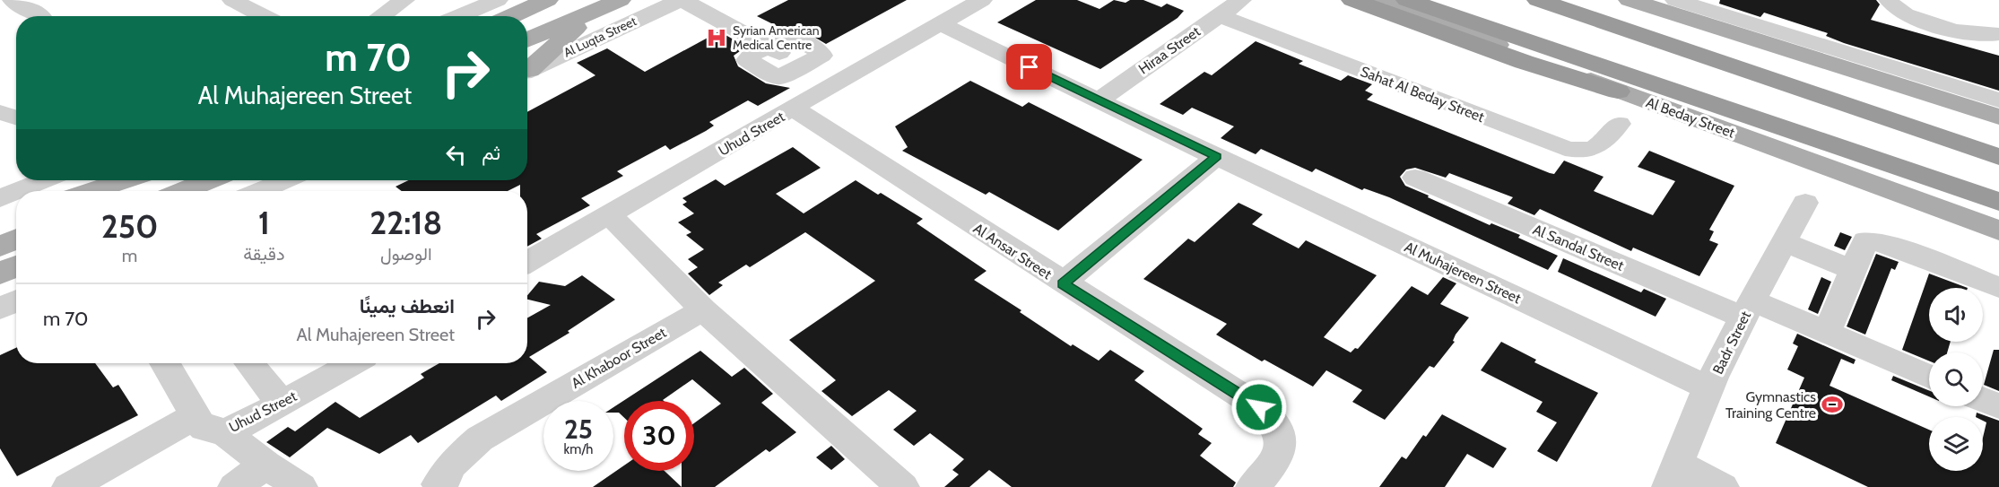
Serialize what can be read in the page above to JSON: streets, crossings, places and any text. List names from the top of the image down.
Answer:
{
  "streets": {
    "main road": ["Al Luqta Street", "Al Beday Street"],
    "street": [
      "Hiraa Street",
      "Sahat Al Beday Street",
      "Uhud Street",
      "Al Sandal Street",
      "Al Ansar Street",
      "Al Muhajereen Street",
      "Badr Street",
      "Al Khaboor Street"
    ]
  },
  "crossings": [
    ["Hiraa Street", "Sahat Al Beday Street"],
    ["Hiraa Street", "Al Muhajereen Street"],
    ["Uhud Street", "Al Ansar Street"],
    ["Uhud Street", "Al Muhajereen Street"],
    ["Al Sandal Street", "Badr Street"],
    ["Al Muhajereen Street", "Badr Street"]
  ],
  "places": {
    "hospital": ["Syrian American Medical Centre"],
    "sports": ["Gymnastics Training Centre"]
  },
  "page": {
    "turn": ["70 m", "Al Muhajereen Street"],
    "then": "ثم",
    "eta": [
      "22:18",
      "الوصول",
      "1",
      "دقيقة",
      "250",
      "m"
    ],
    "list": [
      {
        "name": "انعطف يمينًا",
        "note": "Al Muhajereen Street",
        "value": "70 m"
      }
    ],
    "speed": "25 km/h",
    "limit": "30"
  }
}
